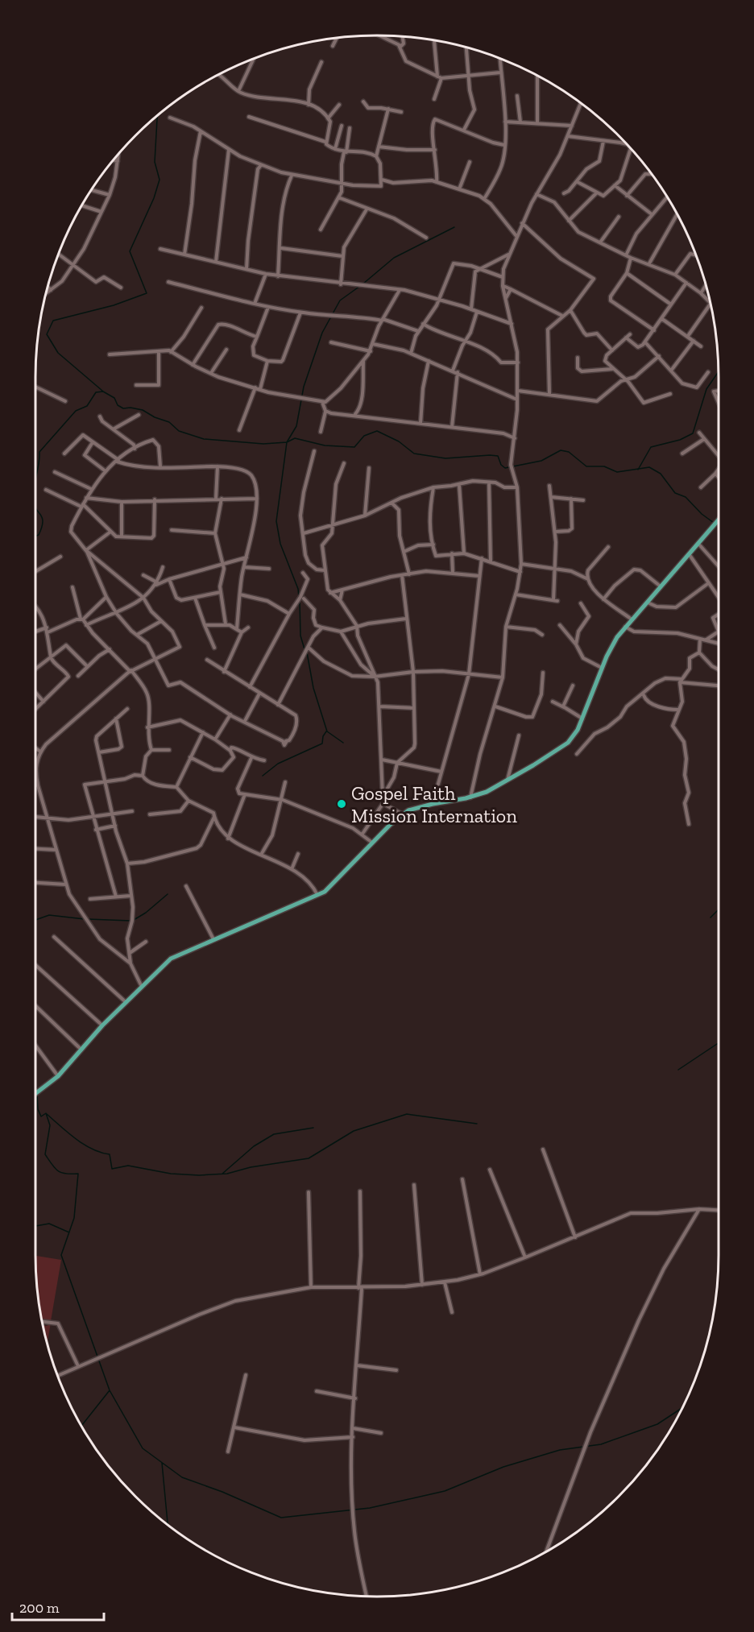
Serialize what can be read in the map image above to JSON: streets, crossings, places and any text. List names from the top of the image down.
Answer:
{
  "places": ["Gospel Faith Mission Internation"],
  "scale_bar": "200 m"
}
